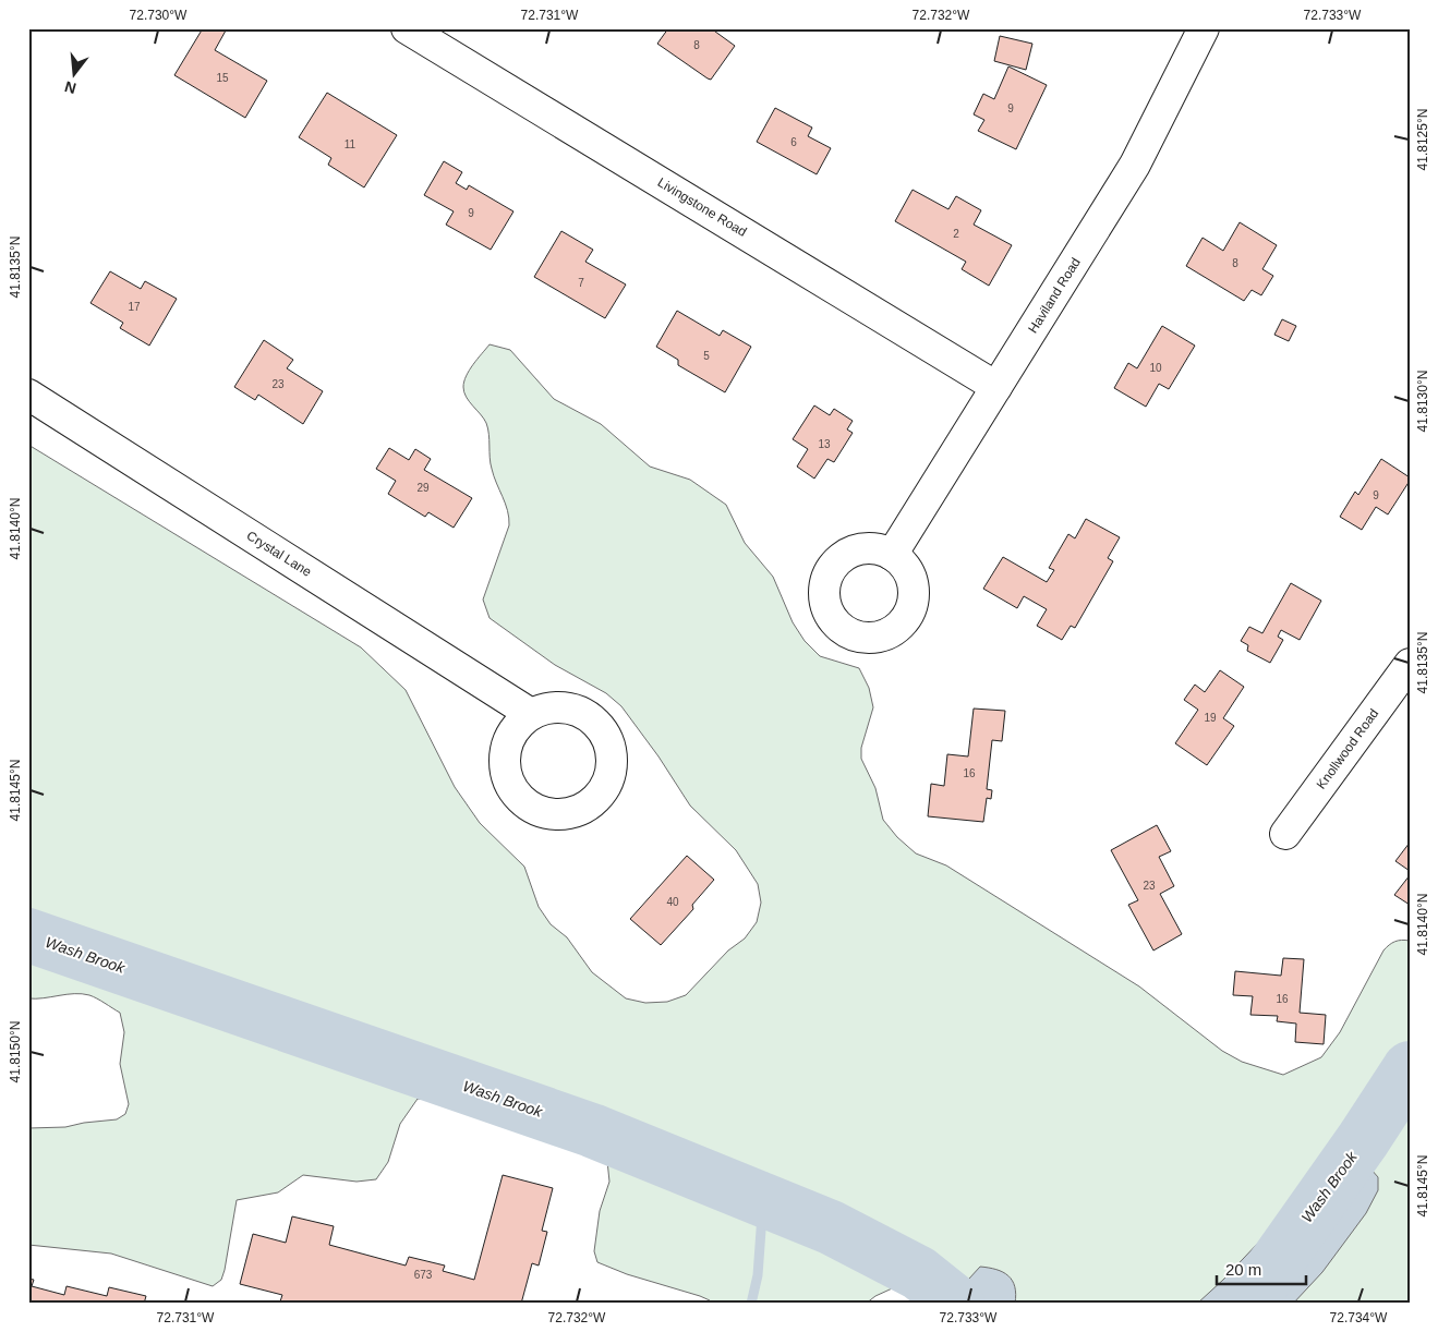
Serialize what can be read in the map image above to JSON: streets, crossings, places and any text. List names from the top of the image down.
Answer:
{
  "streets": {
    "street": [
      "Livingstone Road",
      "Haviland Road",
      "Crystal Lane",
      "Knollwood Road"
    ]
  },
  "crossings": [
    ["Livingstone Road", "Haviland Road"]
  ],
  "water": ["Wash Brook"],
  "house_numbers": [
    "8",
    "15",
    "9",
    "6",
    "11",
    "9",
    "2",
    "8",
    "7",
    "17",
    "5",
    "10",
    "23",
    "13",
    "29",
    "9",
    "19",
    "16",
    "23",
    "40",
    "16",
    "673"
  ],
  "scale_bar": "20 m",
  "north": "bottom",
  "coordinates": [
    "72.730°W",
    "72.731°W",
    "72.732°W",
    "72.733°W",
    "41.8125°N",
    "41.8135°N",
    "41.8130°N",
    "41.8140°N",
    "41.8145°N",
    "41.8150°N",
    "72.734°W"
  ]
}
